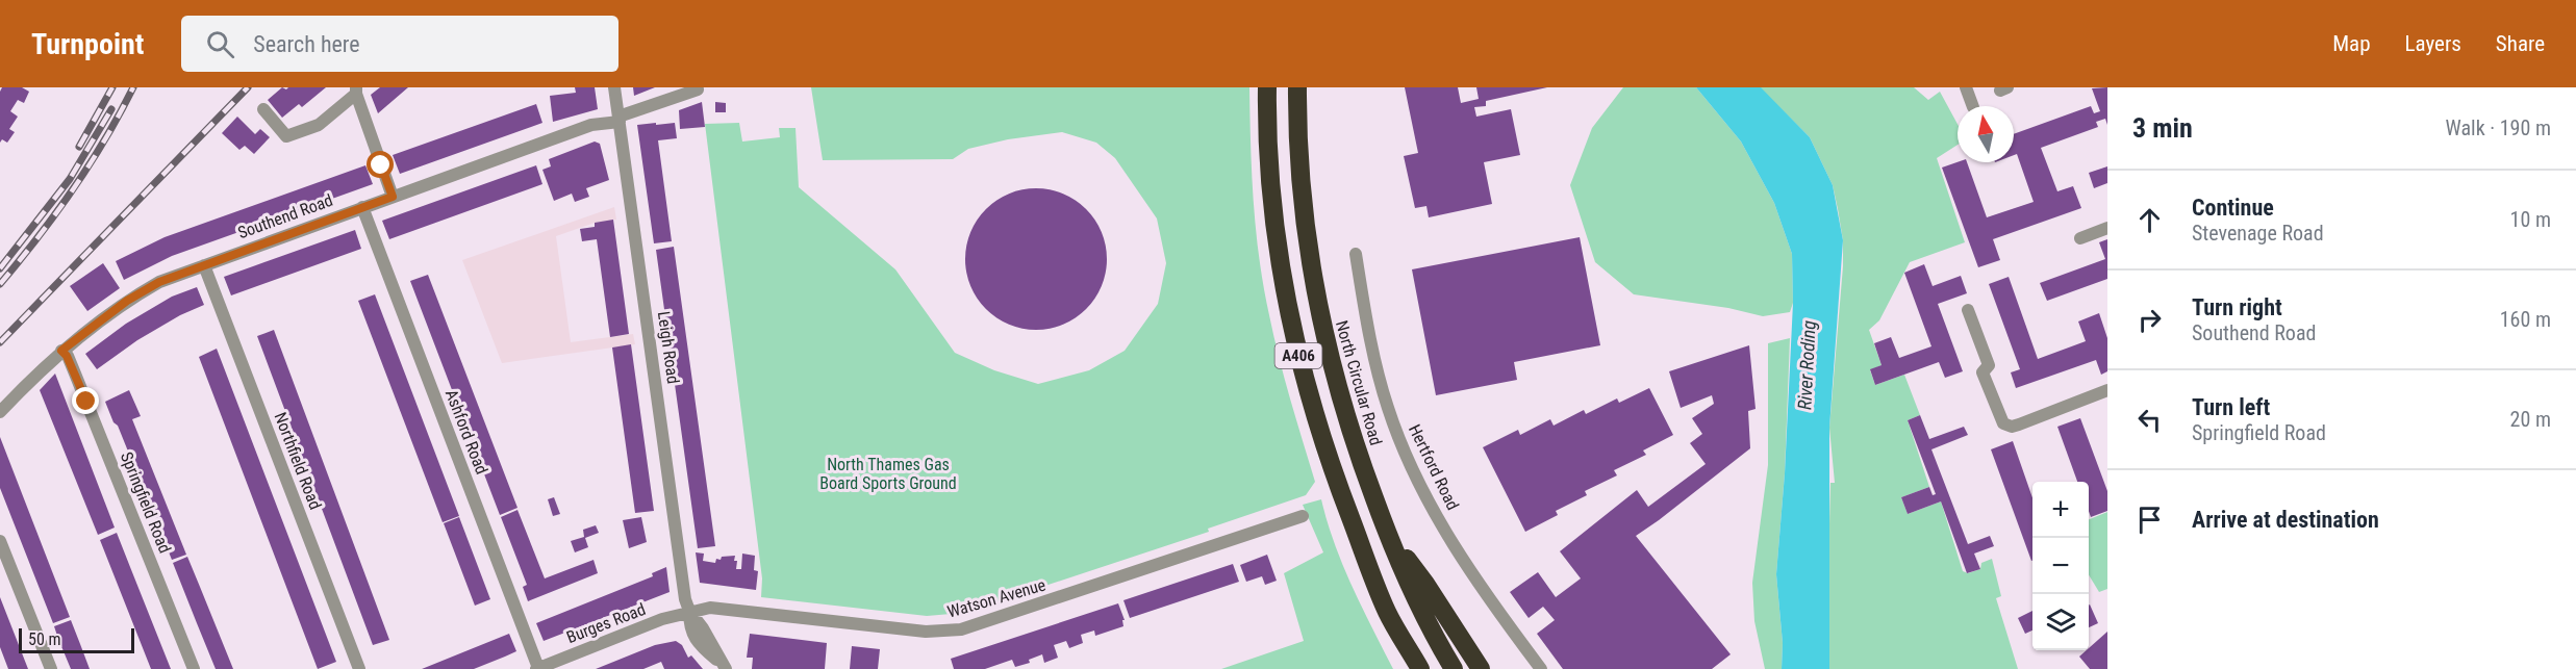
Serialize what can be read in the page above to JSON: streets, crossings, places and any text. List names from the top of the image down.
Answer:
{
  "streets": {
    "highway": ["A406", "North Circular Road"],
    "street": [
      "Southend Road",
      "Leigh Road",
      "Ashford Road",
      "Northfield Road",
      "Hertford Road",
      "Springfield Road",
      "Watson Avenue",
      "Burges Road"
    ]
  },
  "crossings": [
    ["Southend Road", "Leigh Road"],
    ["Southend Road", "Ashford Road"],
    ["Southend Road", "Northfield Road"],
    ["Southend Road", "Springfield Road"],
    ["Leigh Road", "Watson Avenue"],
    ["Leigh Road", "Burges Road"],
    ["A406", "North Circular Road"],
    ["Ashford Road", "Burges Road"],
    ["Watson Avenue", "Burges Road"]
  ],
  "water": ["River Roding"],
  "parks": ["North Thames Gas Board Sports Ground"],
  "scale_bar": "50 m",
  "north": "top",
  "page": {
    "header": "Turnpoint",
    "search": "Search here",
    "nav": ["Map", "Layers", "Share"],
    "heading": ["3 min", "Walk · 190 m"],
    "list": [
      ["Continue", "Stevenage Road", "10 m"],
      ["Turn right", "Southend Road", "160 m"],
      ["Turn left", "Springfield Road", "20 m"],
      "Arrive at destination"
    ],
    "map_buttons": ["+", "−"],
    "scale": "50 m"
  }
}
